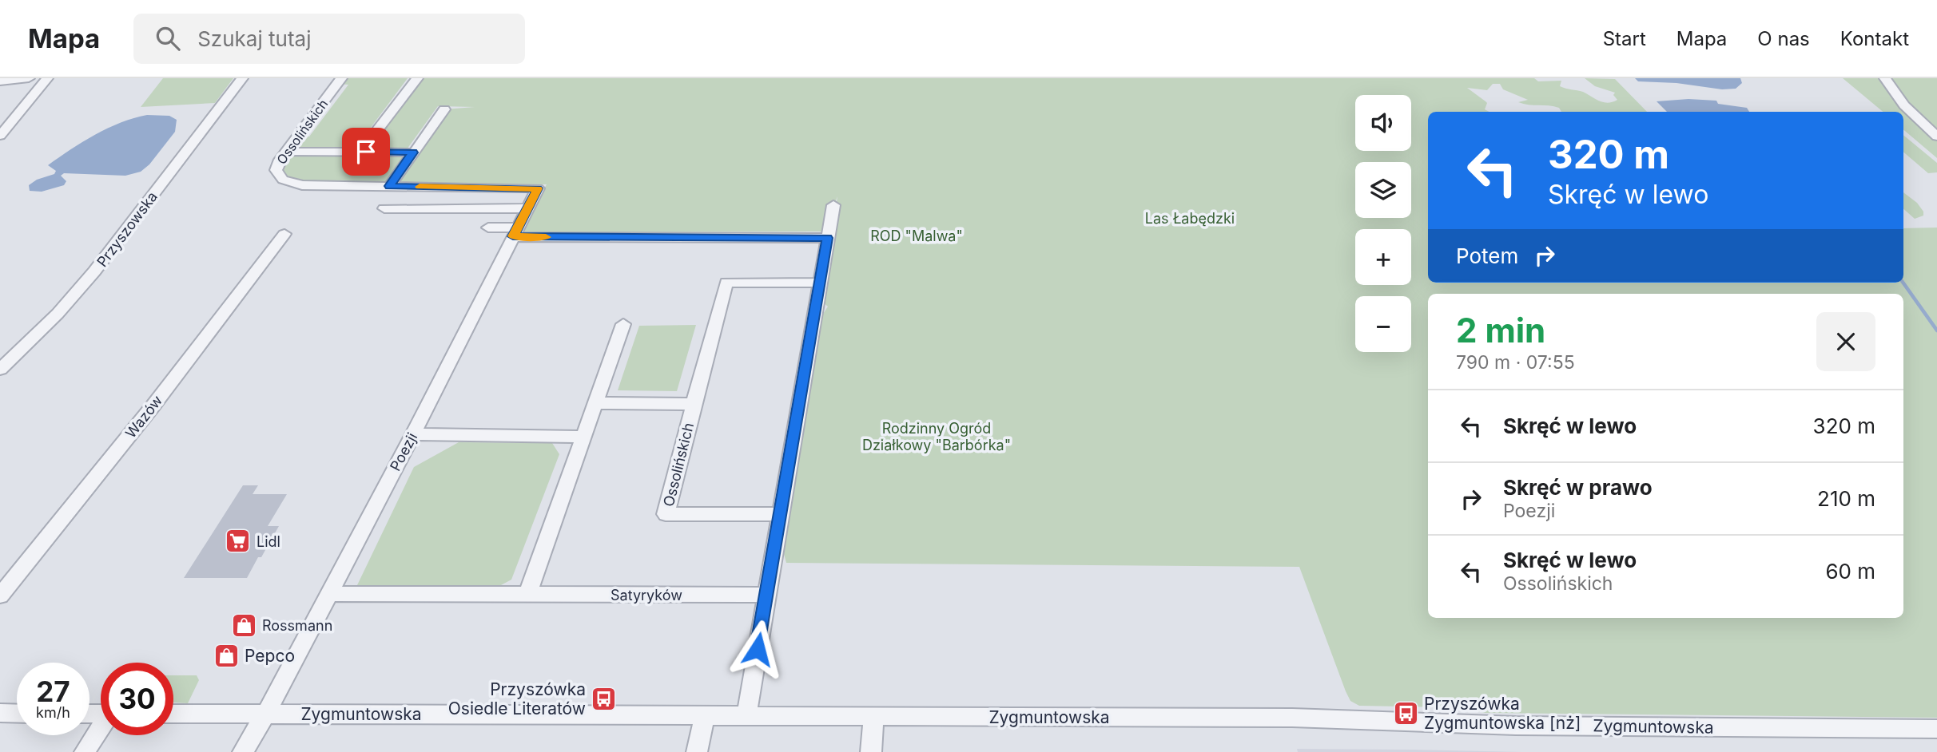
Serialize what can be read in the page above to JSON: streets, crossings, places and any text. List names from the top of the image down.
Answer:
{
  "streets": {
    "street": [
      "Ossolińskich",
      "Przyszowska",
      "Wazów",
      "Poezji",
      "Satyryków",
      "Zygmuntowska"
    ]
  },
  "crossings": [
    ["Ossolińskich", "Poezji"],
    ["Poezji", "Satyryków"],
    ["Poezji", "Zygmuntowska"]
  ],
  "parks": ["Las Łabędzki", "ROD \"Malwa\"", "Rodzinny Ogród Działkowy \"Barbórka\""],
  "places": {
    "supermarket": ["Lidl"],
    "shop": ["Rossmann", "Pepco"],
    "bus stop": ["Przyszówka Osiedle Literatów", "Przyszówka Zygmuntowska [nż]"]
  },
  "page": {
    "header": "Mapa",
    "search": "Szukaj tutaj",
    "nav": [
      "Start",
      "Mapa",
      "O nas",
      "Kontakt"
    ],
    "map_buttons": ["+", "−"],
    "turn": ["320 m", "Skręć w lewo"],
    "then": "Potem",
    "heading": ["2 min", "790 m · 07:55"],
    "list": [
      {
        "name": "Skręć w lewo",
        "value": "320 m"
      },
      {
        "name": "Skręć w prawo",
        "note": "Poezji",
        "value": "210 m"
      },
      {
        "name": "Skręć w lewo",
        "note": "Ossolińskich",
        "value": "60 m"
      }
    ],
    "speed": "27 km/h",
    "limit": "30"
  }
}
